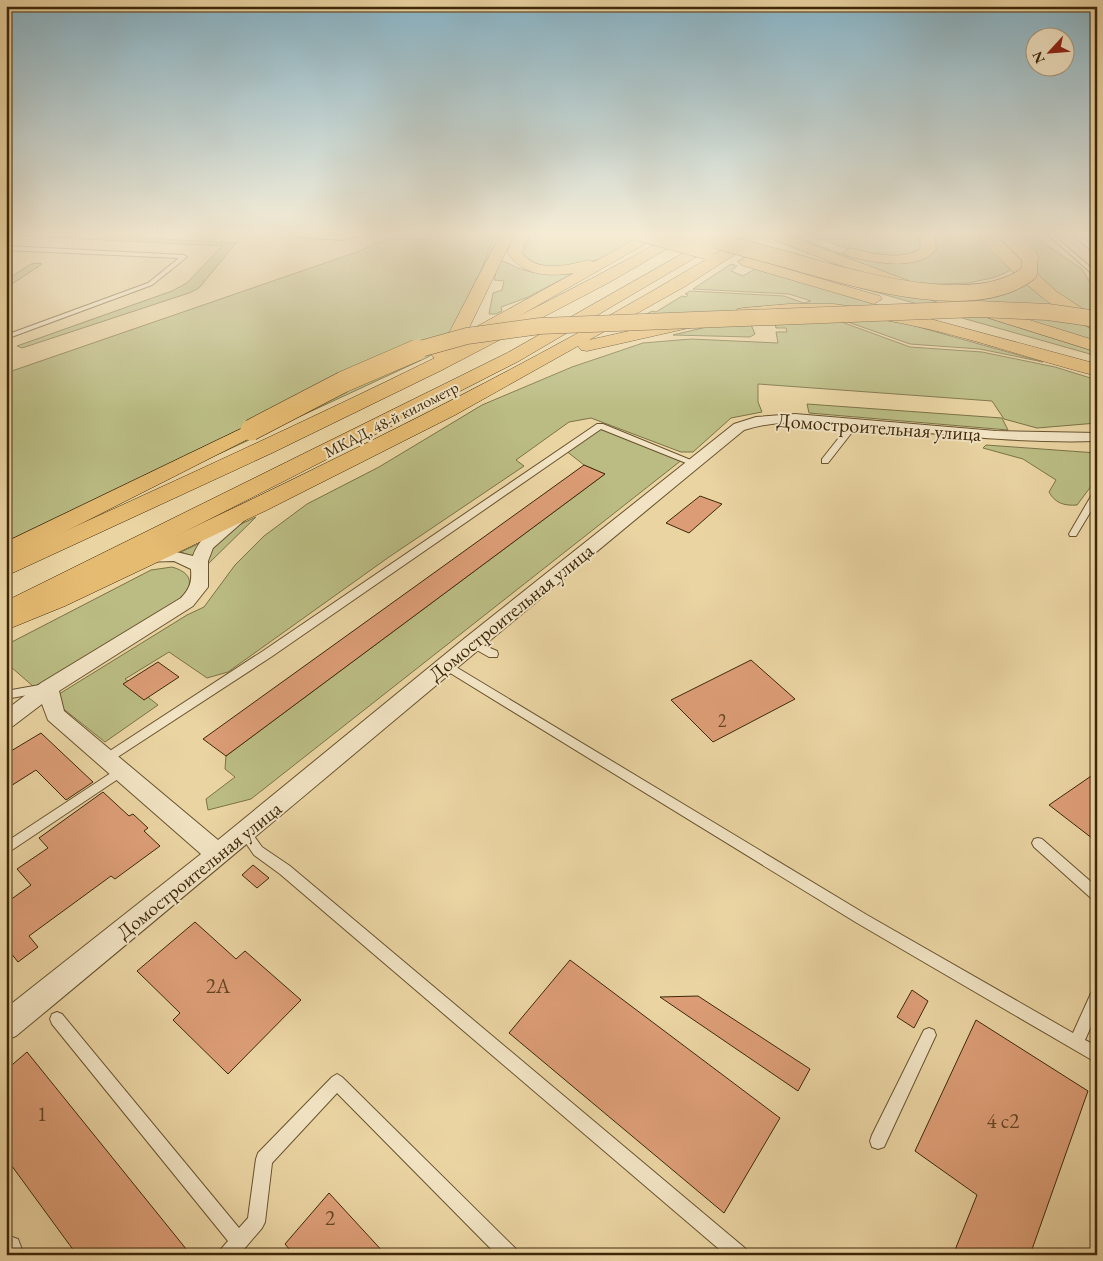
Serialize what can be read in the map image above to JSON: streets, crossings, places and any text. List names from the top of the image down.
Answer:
{
  "streets": {
    "main road": ["МКАД, 48-й километр"],
    "street": ["Домостроительная улица"]
  },
  "house_numbers": [
    "2",
    "2А",
    "1",
    "4 с2",
    "2"
  ],
  "north": "bottom left"
}
